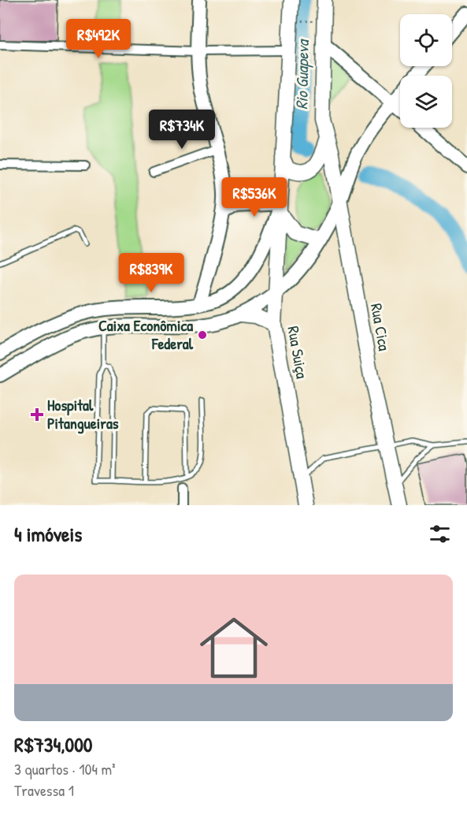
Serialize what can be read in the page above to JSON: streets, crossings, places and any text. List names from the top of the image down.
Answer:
{
  "streets": {
    "main road": ["Rua Cica", "Rua Suiça"]
  },
  "water": ["Rio Guapeva"],
  "places": {
    "other": ["Caixa Econômica Federal"],
    "health": ["Hospital Pitangueiras"]
  },
  "page": {
    "price": [
      "R$492K",
      "R$734K",
      "R$536K",
      "R$839K"
    ],
    "heading": "4 imóveis",
    "list": [
      {
        "name": "R$734,000",
        "note": "3 quartos · 104 m² · Travessa 1"
      }
    ]
  }
}
